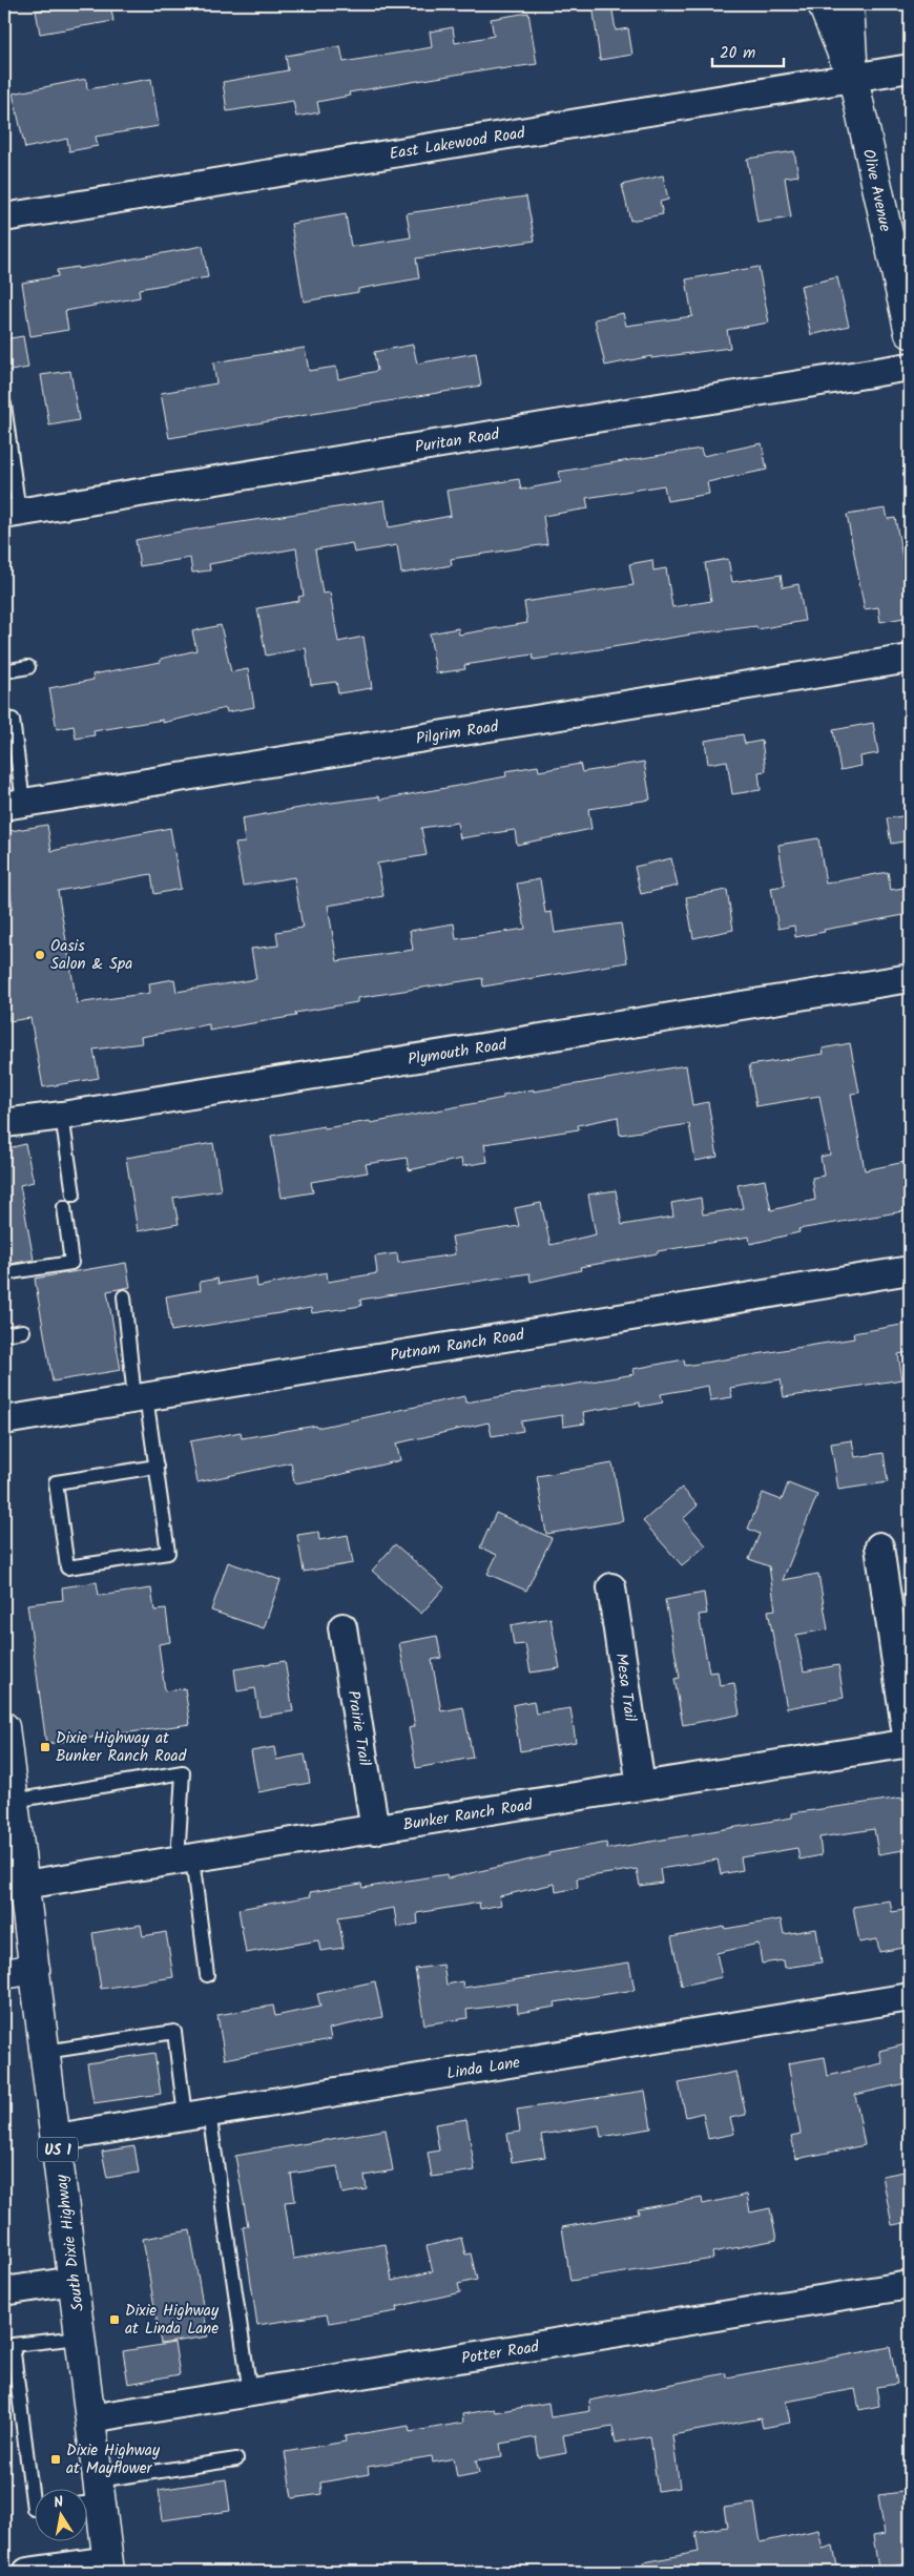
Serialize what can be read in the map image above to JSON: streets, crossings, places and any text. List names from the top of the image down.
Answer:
{
  "streets": {
    "main road": ["Olive Avenue", "US 1", "South Dixie Highway"],
    "street": [
      "East Lakewood Road",
      "Puritan Road",
      "Pilgrim Road",
      "Plymouth Road",
      "Putnam Ranch Road",
      "Mesa Trail",
      "Prairie Trail",
      "Bunker Ranch Road",
      "Linda Lane",
      "Potter Road"
    ]
  },
  "crossings": [
    ["East Lakewood Road", "Olive Avenue"],
    ["Mesa Trail", "Bunker Ranch Road"],
    ["Prairie Trail", "Bunker Ranch Road"],
    ["Bunker Ranch Road", "South Dixie Highway"],
    ["Linda Lane", "South Dixie Highway"],
    ["South Dixie Highway", "Potter Road"]
  ],
  "places": {
    "other": ["Oasis Salon & Spa"],
    "transit": ["Dixie Highway at Bunker Ranch Road", "Dixie Highway at Linda Lane", "Dixie Highway at Mayflower"]
  },
  "scale_bar": "20 m",
  "north": "top"
}
